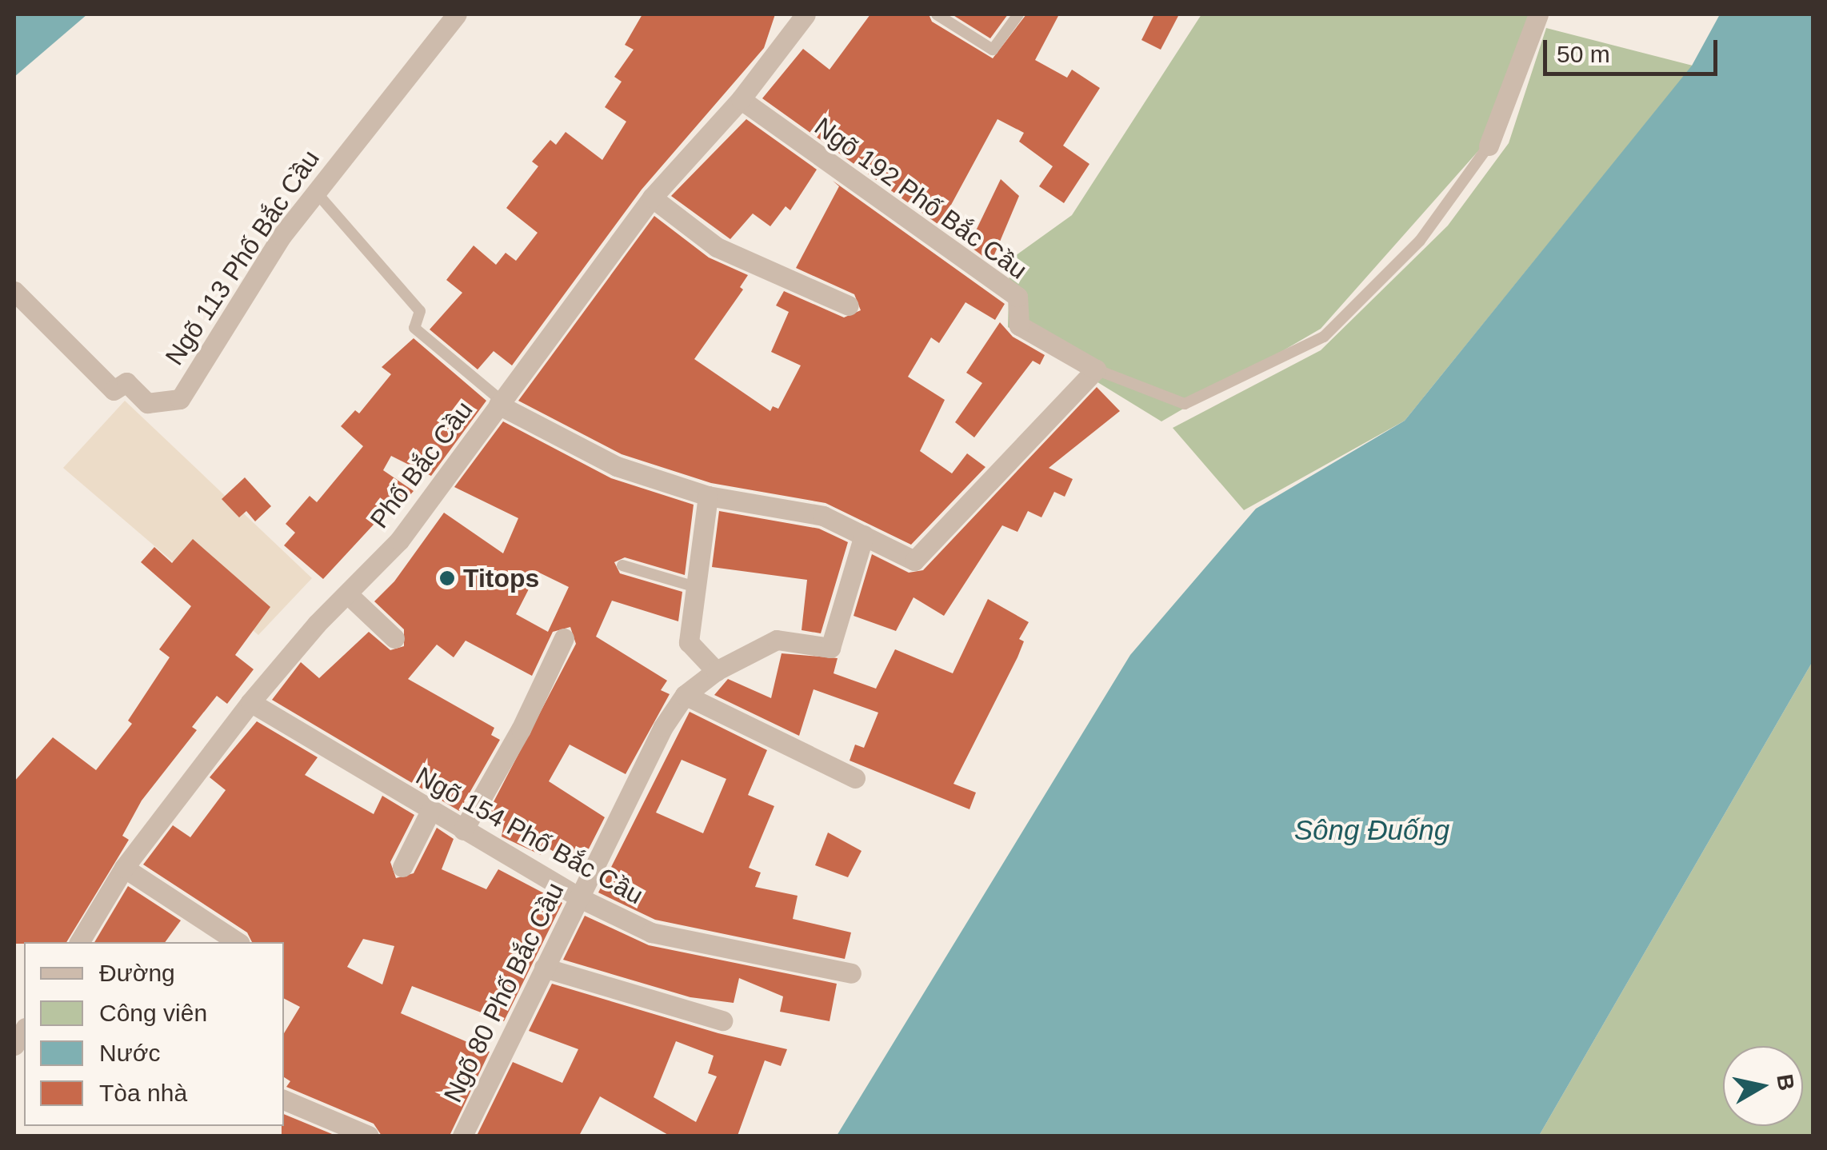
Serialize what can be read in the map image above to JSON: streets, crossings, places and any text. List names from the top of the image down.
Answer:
{
  "streets": {
    "street": [
      "Ngõ 192 Phố Bắc Cầu",
      "Ngõ 113 Phố Bắc Cầu",
      "Phố Bắc Cầu",
      "Ngõ 154 Phố Bắc Cầu",
      "Ngõ 80 Phố Bắc Cầu"
    ]
  },
  "crossings": [
    ["Ngõ 192 Phố Bắc Cầu", "Phố Bắc Cầu"],
    ["Phố Bắc Cầu", "Ngõ 154 Phố Bắc Cầu"],
    ["Ngõ 154 Phố Bắc Cầu", "Ngõ 80 Phố Bắc Cầu"]
  ],
  "water": ["Sông Đuống"],
  "places": ["Titops"],
  "legend": [
    "Đường",
    "Công viên",
    "Nước",
    "Tòa nhà"
  ],
  "scale_bar": "50 m",
  "north": "right"
}
